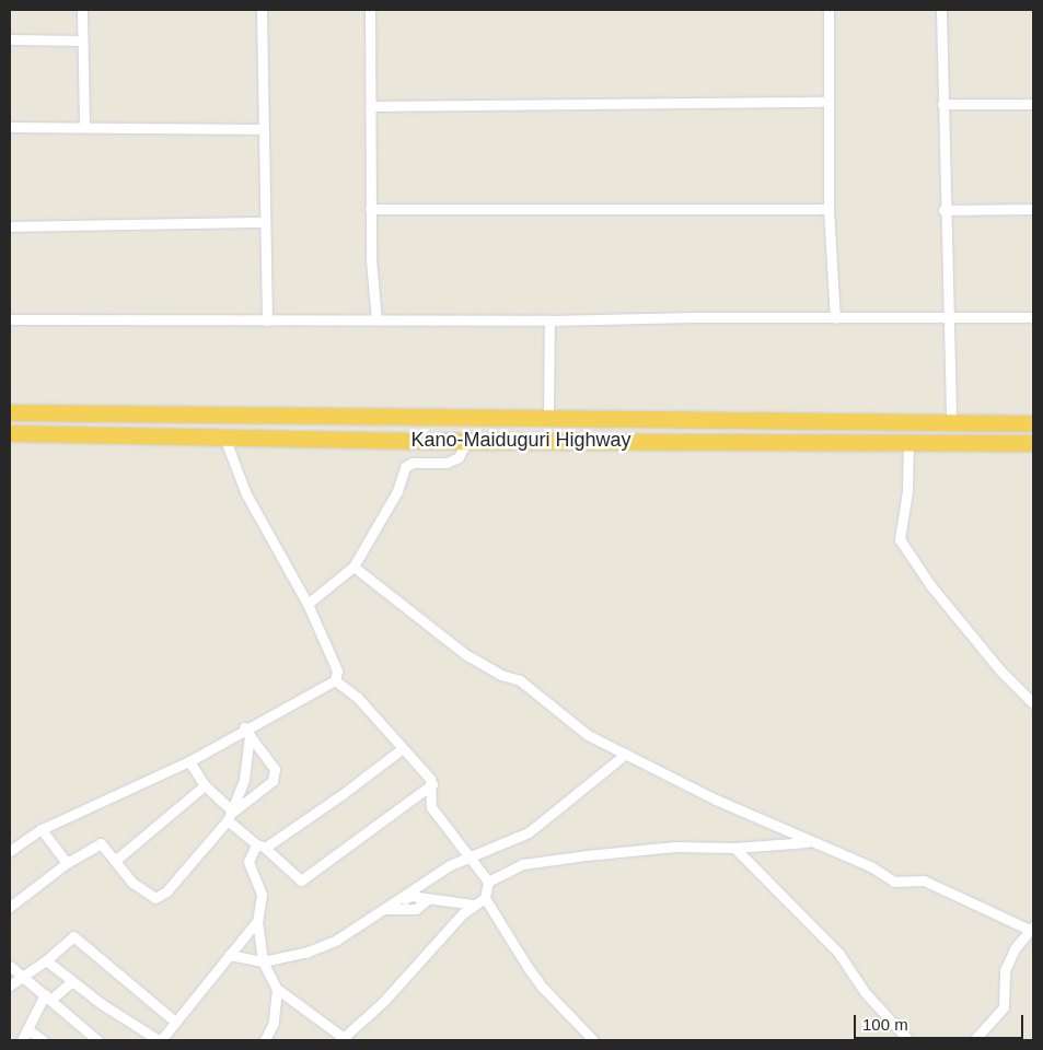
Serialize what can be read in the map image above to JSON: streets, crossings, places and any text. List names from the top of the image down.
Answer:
{
  "streets": {
    "highway": ["Kano-Maiduguri Highway"]
  },
  "scale_bar": "100 m"
}
